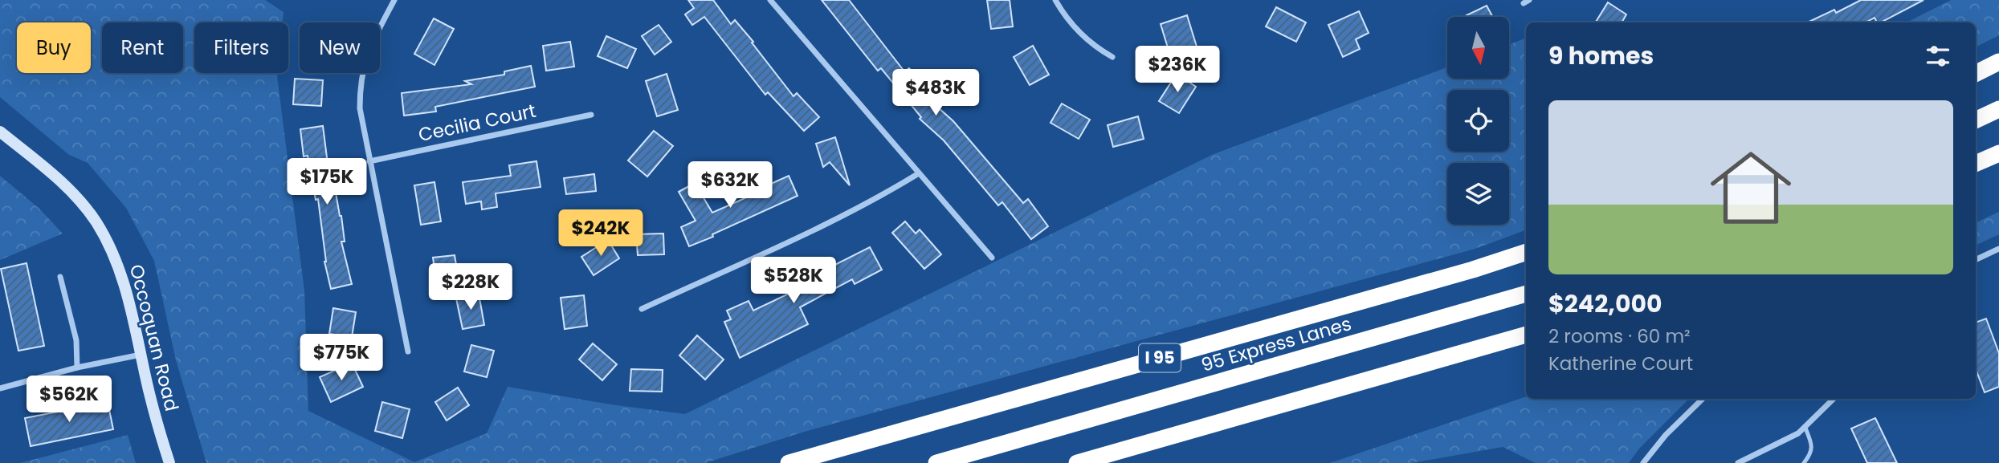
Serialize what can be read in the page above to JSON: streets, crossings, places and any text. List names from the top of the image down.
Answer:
{
  "streets": {
    "highway": ["95 Express Lanes", "I 95"],
    "main road": ["Occoquan Road"],
    "street": ["Cecilia Court"]
  },
  "north": "bottom",
  "page": {
    "chip": [
      "Buy",
      "Rent",
      "Filters",
      "New"
    ],
    "heading": "9 homes",
    "price": [
      "$236K",
      "$483K",
      "$175K",
      "$632K",
      "$242K",
      "$528K",
      "$228K",
      "$775K",
      "$562K"
    ],
    "list": [
      {
        "name": "$242,000",
        "note": "2 rooms · 60 m² · Katherine Court"
      }
    ]
  }
}
